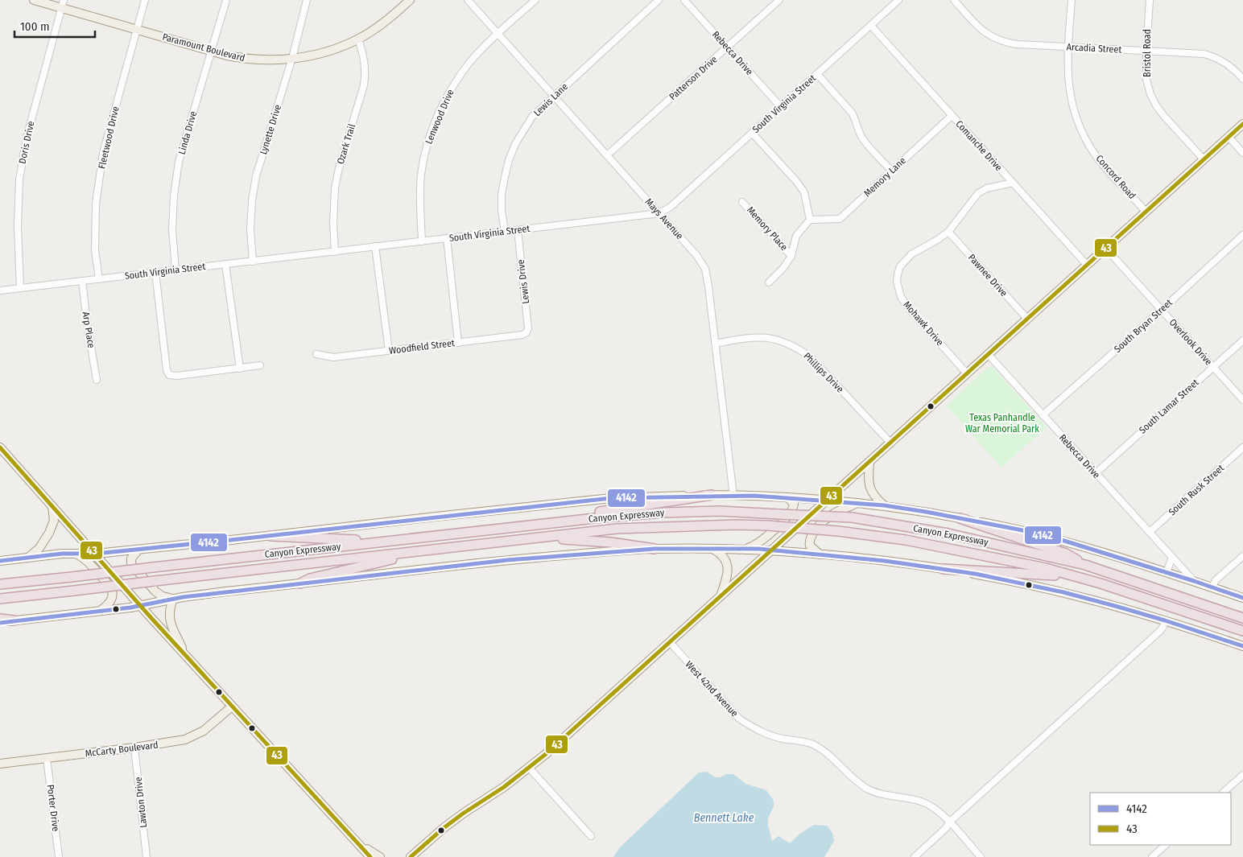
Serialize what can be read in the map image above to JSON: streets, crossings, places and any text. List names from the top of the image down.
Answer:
{
  "streets": {
    "highway": ["Canyon Expressway"],
    "main road": ["Paramount Boulevard", "McCarty Boulevard"],
    "street": [
      "Arcadia Street",
      "Rebecca Drive",
      "Bristol Road",
      "Patterson Drive",
      "Lewis Lane",
      "South Virginia Street",
      "Lenwood Drive",
      "Lynette Drive",
      "Linda Drive",
      "Fleetwood Drive",
      "Doris Drive",
      "Ozark Trail",
      "Comanche Drive",
      "Memory Lane",
      "Concord Road",
      "Mays Avenue",
      "Memory Place",
      "Pawnee Drive",
      "Lewis Drive",
      "Mohawk Drive",
      "South Bryan Street",
      "Arp Place",
      "Overlook Drive",
      "Woodfield Street",
      "Phillips Drive",
      "South Lamar Street",
      "South Rusk Street",
      "West 42nd Avenue",
      "Lawton Drive",
      "Porter Drive"
    ]
  },
  "crossings": [
    ["Paramount Boulevard", "Lynette Drive"],
    ["Paramount Boulevard", "Linda Drive"],
    ["Paramount Boulevard", "Fleetwood Drive"],
    ["Paramount Boulevard", "Doris Drive"],
    ["Paramount Boulevard", "Ozark Trail"],
    ["Arcadia Street", "Bristol Road"],
    ["Arcadia Street", "Concord Road"],
    ["Rebecca Drive", "Patterson Drive"],
    ["Rebecca Drive", "South Virginia Street"],
    ["Rebecca Drive", "South Bryan Street"],
    ["Rebecca Drive", "South Lamar Street"],
    ["Rebecca Drive", "South Rusk Street"],
    ["Patterson Drive", "Mays Avenue"],
    ["Lewis Lane", "South Virginia Street"],
    ["Lewis Lane", "Mays Avenue"],
    ["South Virginia Street", "Lenwood Drive"],
    ["South Virginia Street", "Lynette Drive"],
    ["South Virginia Street", "Linda Drive"],
    ["South Virginia Street", "Fleetwood Drive"],
    ["South Virginia Street", "Doris Drive"],
    ["South Virginia Street", "Ozark Trail"],
    ["South Virginia Street", "Comanche Drive"],
    ["South Virginia Street", "Mays Avenue"],
    ["South Virginia Street", "Lewis Drive"],
    ["South Virginia Street", "Arp Place"],
    ["Lenwood Drive", "Mays Avenue"],
    ["Comanche Drive", "Memory Lane"],
    ["Comanche Drive", "Mohawk Drive"],
    ["Mays Avenue", "Phillips Drive"],
    ["Pawnee Drive", "Mohawk Drive"],
    ["Lewis Drive", "Woodfield Street"],
    ["South Bryan Street", "Overlook Drive"],
    ["Overlook Drive", "South Lamar Street"],
    ["McCarty Boulevard", "Lawton Drive"],
    ["McCarty Boulevard", "Porter Drive"]
  ],
  "water": ["Bennett Lake"],
  "parks": ["Texas Panhandle War Memorial Park"],
  "lines": ["transit line 43", "transit line 4142"],
  "legend": ["4142", "43"],
  "scale_bar": "100 m"
}
